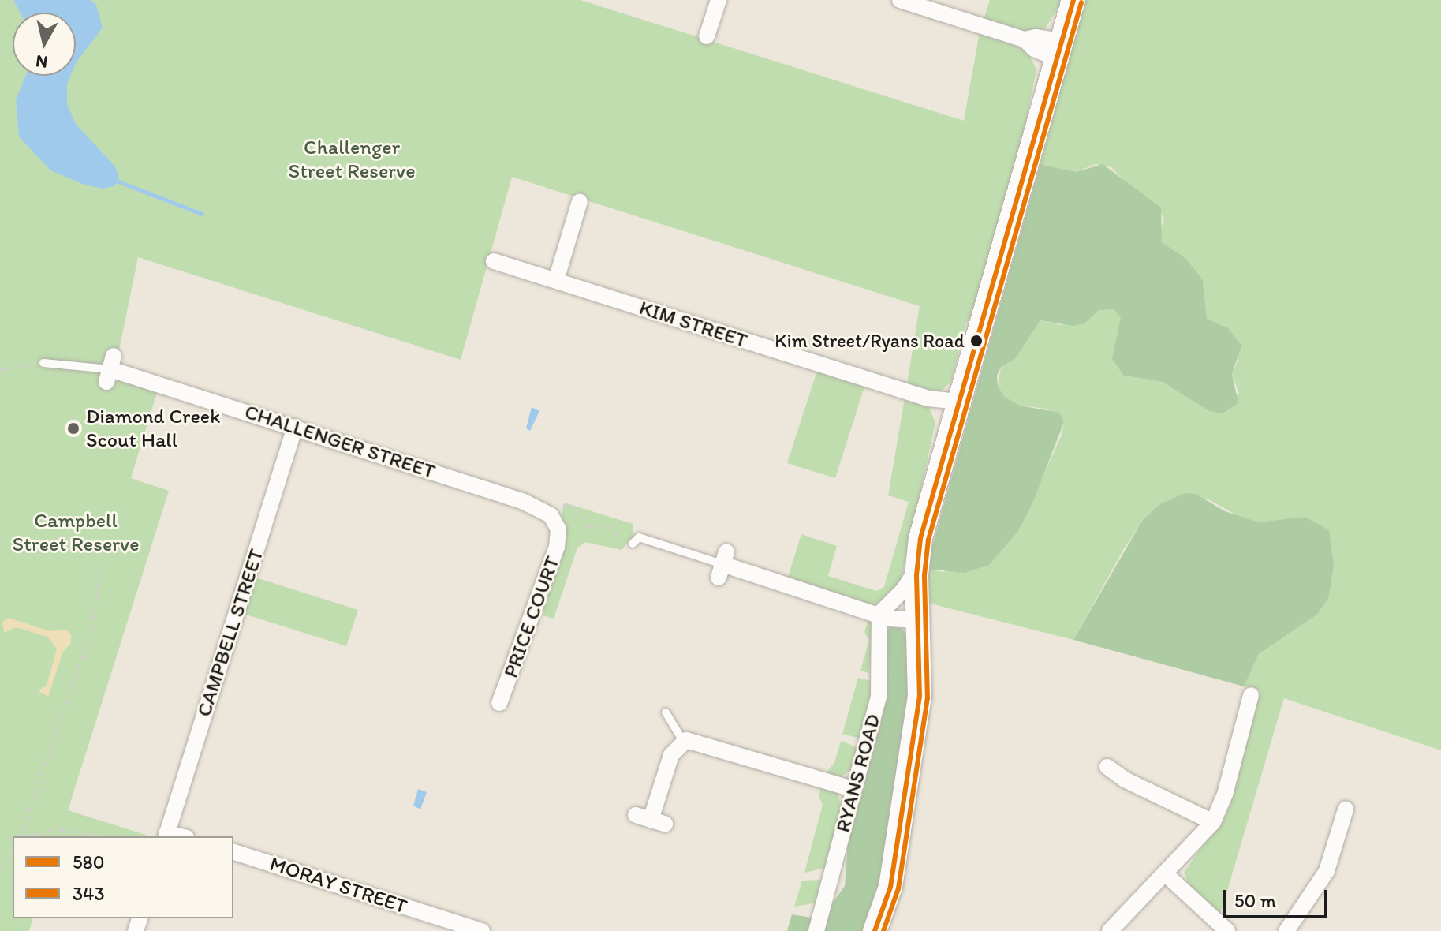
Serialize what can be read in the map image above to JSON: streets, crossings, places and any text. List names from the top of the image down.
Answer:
{
  "streets": {
    "street": [
      "KIM STREET",
      "CHALLENGER STREET",
      "PRICE COURT",
      "CAMPBELL STREET",
      "RYANS ROAD",
      "MORAY STREET"
    ]
  },
  "crossings": [
    ["CHALLENGER STREET", "PRICE COURT"],
    ["CHALLENGER STREET", "CAMPBELL STREET"]
  ],
  "parks": ["Challenger Street Reserve", "Campbell Street Reserve"],
  "places": ["Kim Street/Ryans Road", "Diamond Creek Scout Hall"],
  "lines": ["transit line 580", "transit line 343"],
  "legend": ["580", "343"],
  "scale_bar": "50 m",
  "north": "bottom"
}
